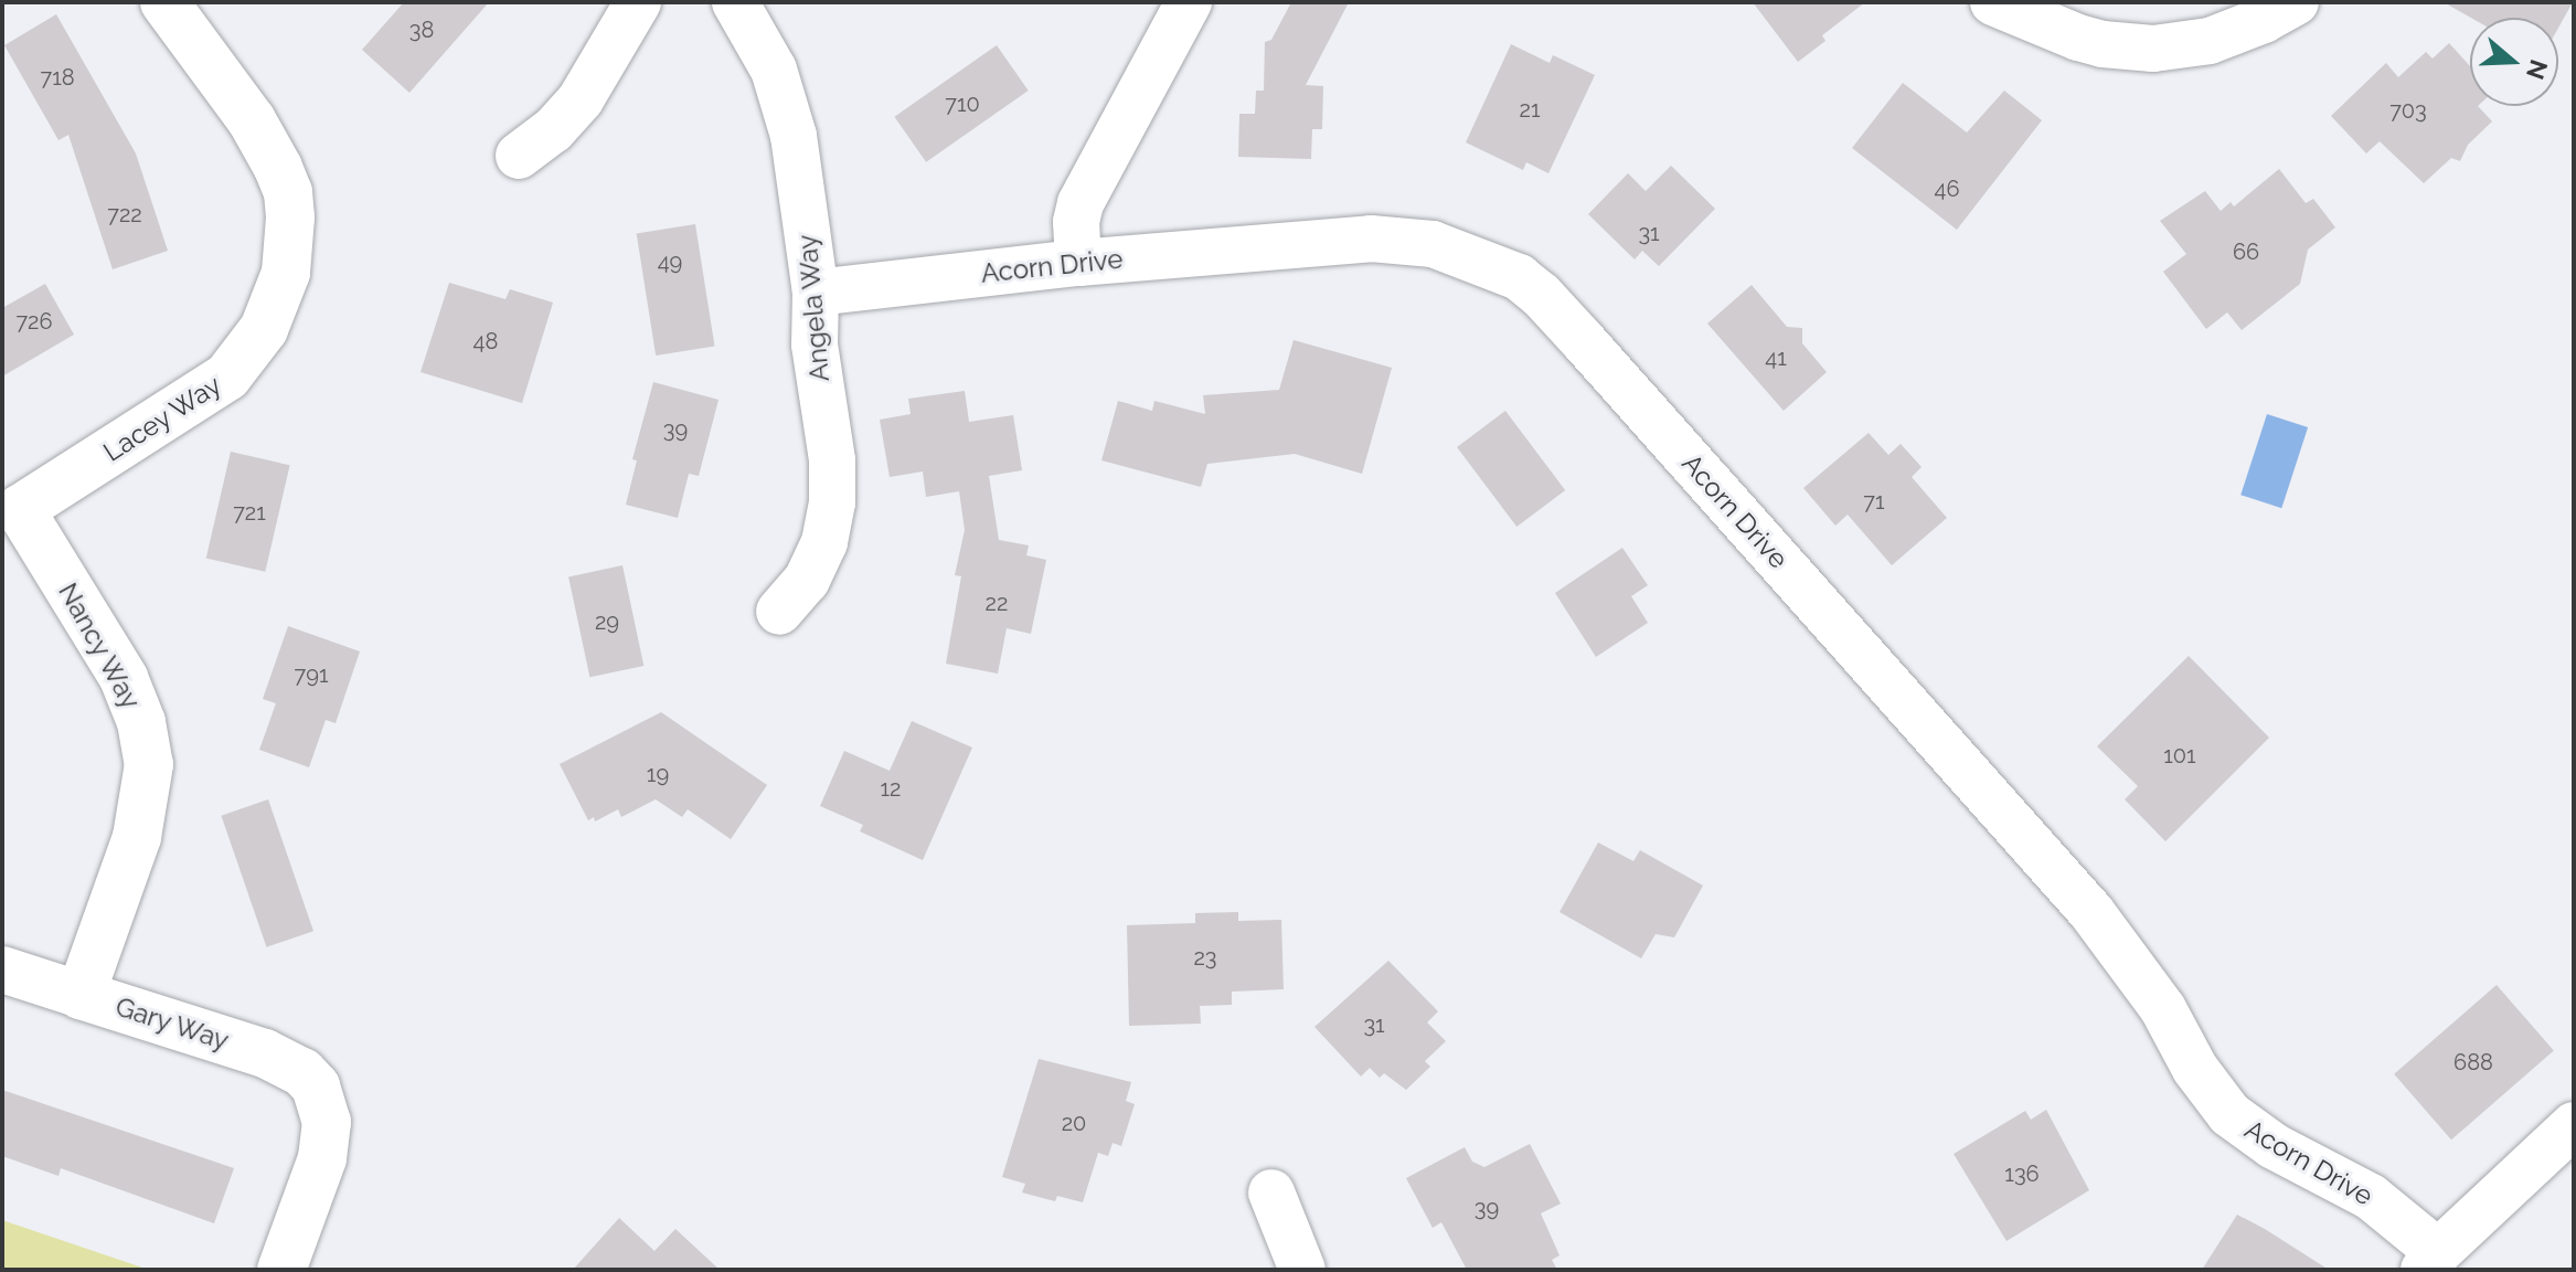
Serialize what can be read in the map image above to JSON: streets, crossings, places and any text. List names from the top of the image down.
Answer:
{
  "streets": {
    "street": [
      "Acorn Drive",
      "Angela Way",
      "Lacey Way",
      "Nancy Way",
      "Gary Way"
    ]
  },
  "crossings": [
    ["Acorn Drive", "Angela Way"],
    ["Lacey Way", "Nancy Way"],
    ["Nancy Way", "Gary Way"]
  ],
  "house_numbers": [
    "38",
    "718",
    "710",
    "21",
    "703",
    "46",
    "722",
    "31",
    "66",
    "49",
    "726",
    "48",
    "41",
    "39",
    "71",
    "721",
    "22",
    "29",
    "791",
    "101",
    "19",
    "12",
    "23",
    "31",
    "688",
    "20",
    "136",
    "39"
  ],
  "north": "right"
}
